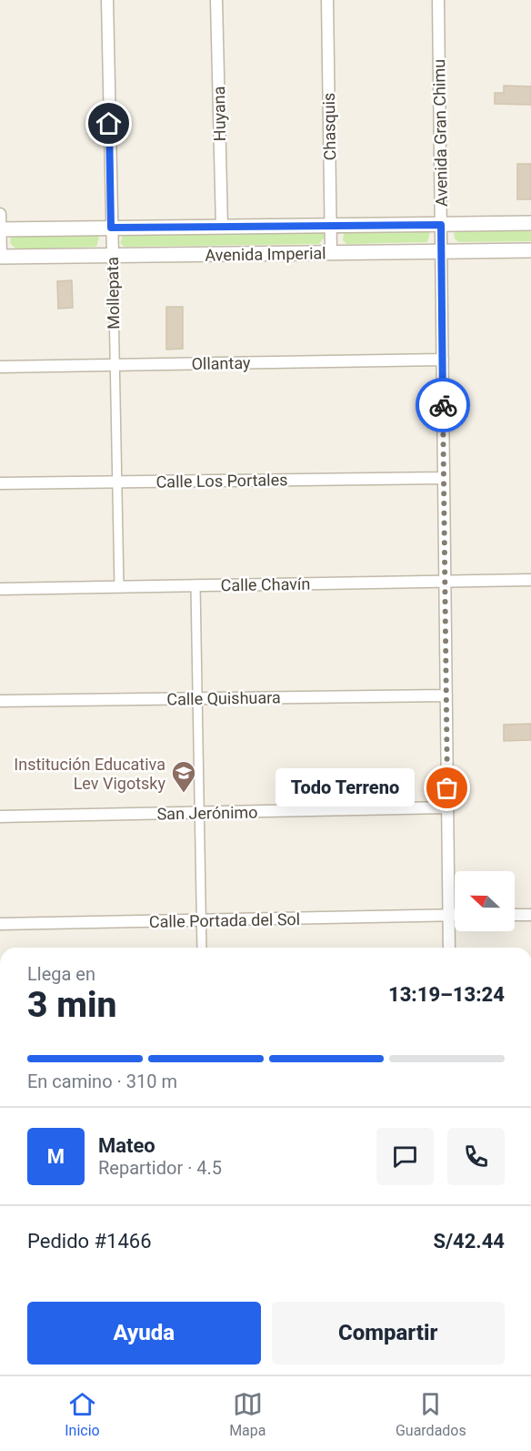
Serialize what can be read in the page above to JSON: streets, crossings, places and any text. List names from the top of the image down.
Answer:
{
  "streets": {
    "street": [
      "Huyana",
      "Chasquis",
      "Avenida Gran Chimu",
      "Avenida Imperial",
      "Mollepata",
      "Ollantay",
      "Calle Los Portales",
      "Calle Chavín",
      "Calle Quishuara",
      "San Jerónimo",
      "Calle Portada del Sol"
    ]
  },
  "crossings": [
    ["Huyana", "Avenida Imperial"],
    ["Chasquis", "Avenida Imperial"],
    ["Avenida Gran Chimu", "Avenida Imperial"],
    ["Avenida Gran Chimu", "Ollantay"],
    ["Avenida Gran Chimu", "Calle Los Portales"],
    ["Avenida Gran Chimu", "Calle Chavín"],
    ["Avenida Gran Chimu", "Calle Quishuara"],
    ["Avenida Gran Chimu", "San Jerónimo"],
    ["Avenida Gran Chimu", "Calle Portada del Sol"],
    ["Avenida Imperial", "Mollepata"],
    ["Mollepata", "Ollantay"],
    ["Mollepata", "Calle Los Portales"],
    ["Mollepata", "Calle Chavín"]
  ],
  "places": {
    "other": ["Todo Terreno"],
    "school or university": ["Institución Educativa Lev Vigotsky"]
  },
  "north": "left",
  "page": {
    "bubble": "Todo Terreno",
    "heading": ["3 min", "Llega en", "13:19–13:24"],
    "panel": [
      "Mateo",
      "Repartidor · 4.5",
      "Pedido #1466",
      "S/42.44"
    ],
    "bar": "En camino · 310 m",
    "round": "M",
    "buttons": ["Ayuda", "Compartir"],
    "tabs": ["Inicio", "Mapa", "Guardados"]
  }
}
